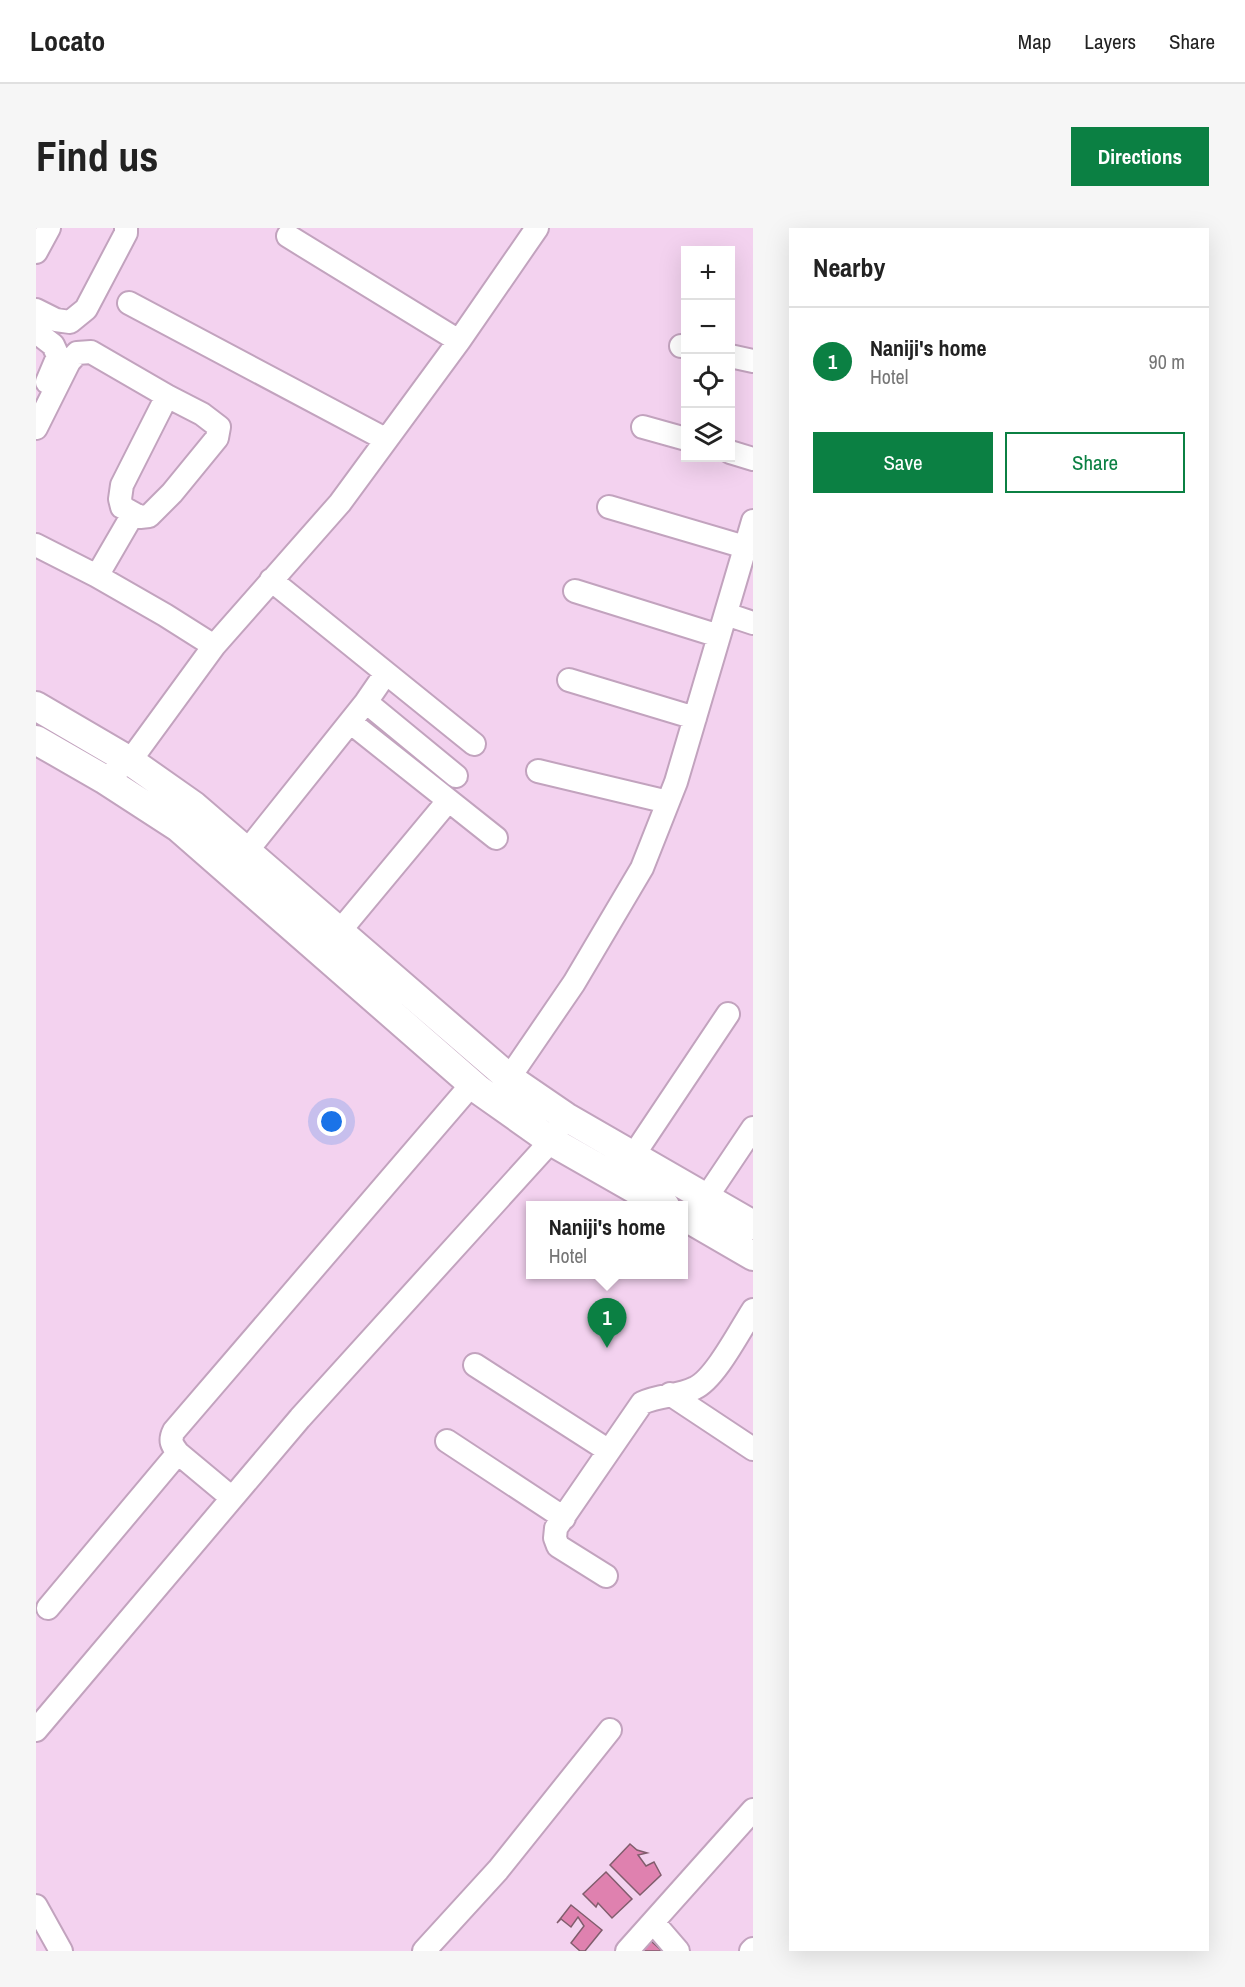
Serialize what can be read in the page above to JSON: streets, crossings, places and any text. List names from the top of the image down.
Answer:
{
  "page": {
    "header": "Locato",
    "nav": ["Map", "Layers", "Share"],
    "buttons": [
      "Directions",
      ["Save", "Share"]
    ],
    "title": "Find us",
    "heading": "Nearby",
    "map_buttons": ["+", "−"],
    "list": [
      {
        "mark": "1",
        "name": "Naniji's home",
        "note": "Hotel",
        "value": "90 m"
      }
    ],
    "popup": ["Naniji's home", "Hotel"],
    "pins": "1"
  }
}
